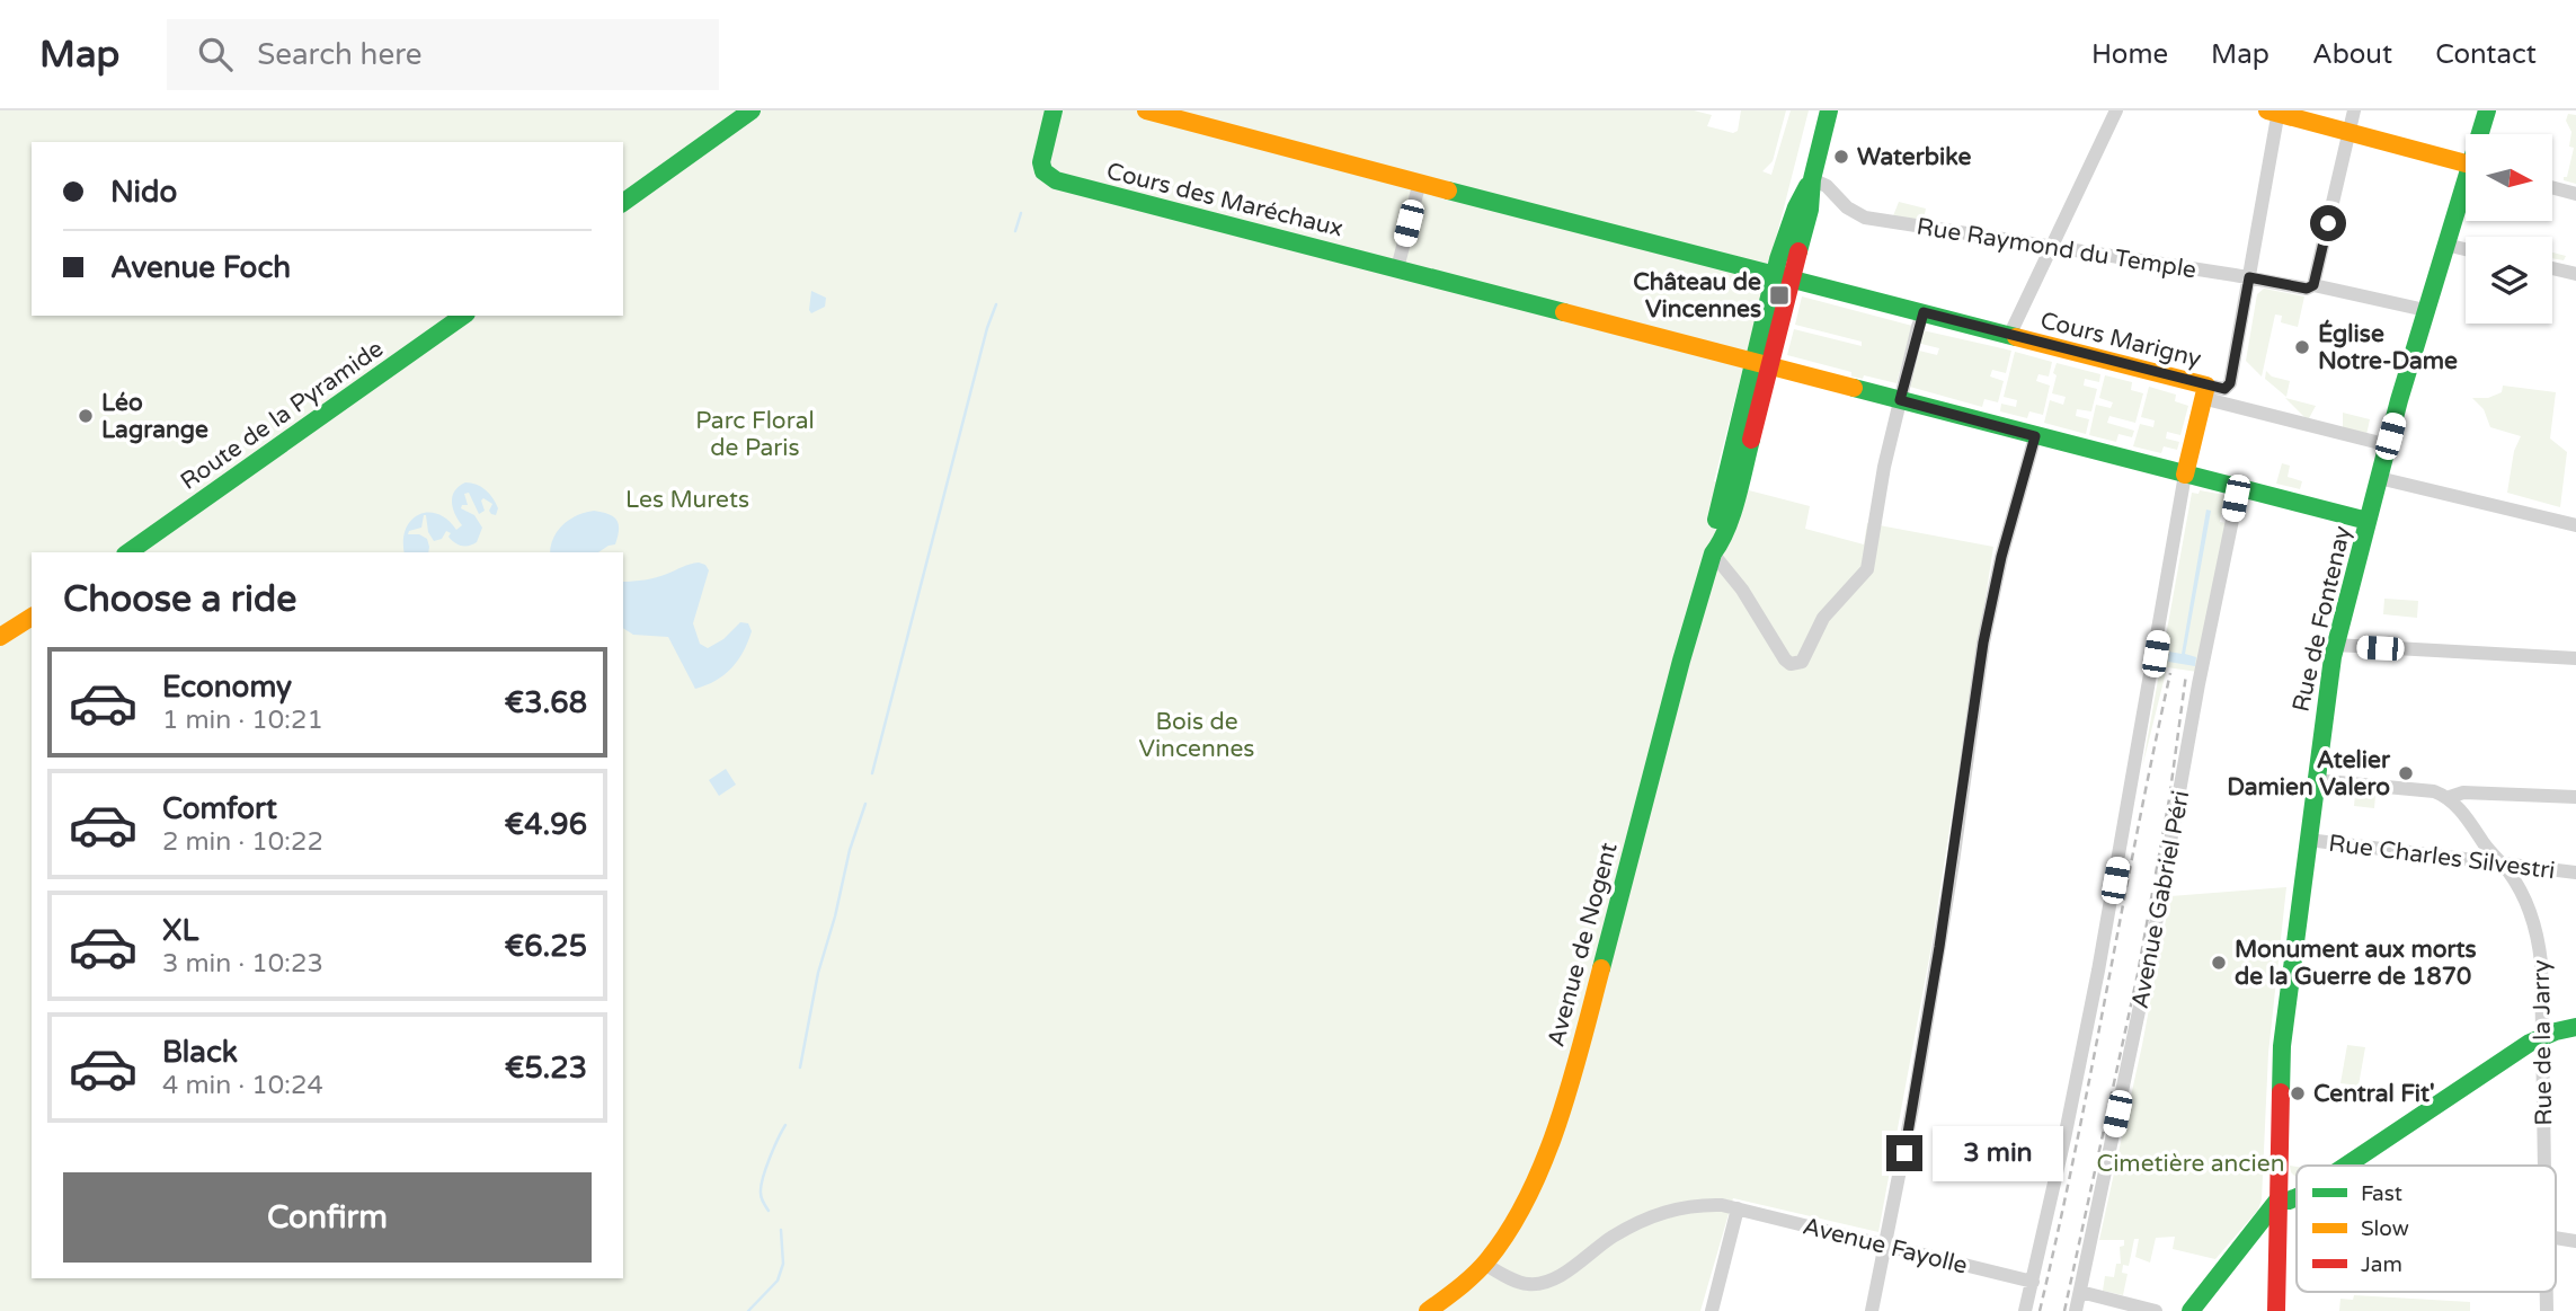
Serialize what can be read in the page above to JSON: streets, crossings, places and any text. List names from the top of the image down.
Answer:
{
  "streets": {
    "street": [
      "Cours des Maréchaux",
      "Rue Raymond du Temple",
      "Cours Marigny",
      "Route de la Pyramide",
      "Rue de Fontenay",
      "Rue Charles Silvestri",
      "Avenue Gabriel Péri",
      "Avenue de Nogent",
      "Rue de la Jarry",
      "Avenue Fayolle"
    ]
  },
  "crossings": [
    ["Cours des Maréchaux", "Avenue de Nogent"],
    ["Rue Raymond du Temple", "Rue de Fontenay"],
    ["Rue Raymond du Temple", "Avenue de Nogent"],
    ["Cours Marigny", "Avenue de Nogent"],
    ["Rue de Fontenay", "Rue Charles Silvestri"],
    ["Rue Charles Silvestri", "Rue de la Jarry"],
    ["Avenue de Nogent", "Avenue Fayolle"]
  ],
  "parks": [
    "Parc Floral de Paris",
    "Les Murets",
    "Bois de Vincennes",
    "Cimetière ancien"
  ],
  "places": {
    "other": [
      "Waterbike",
      "Église Notre-Dame",
      "Léo Lagrange",
      "Atelier Damien Valero",
      "Monument aux morts de la Guerre de 1870",
      "Central Fit'"
    ],
    "transit": ["Château de Vincennes"]
  },
  "legend": ["Fast", "Slow", "Jam"],
  "north": "right",
  "page": {
    "header": "Map",
    "search": "Search here",
    "nav": [
      "Home",
      "Map",
      "About",
      "Contact"
    ],
    "banner": ["Nido", "Avenue Foch"],
    "heading": "Choose a ride",
    "list": [
      {
        "name": "Economy",
        "note": "1 min · 10:21",
        "value": "€3.68"
      },
      {
        "name": "Comfort",
        "note": "2 min · 10:22",
        "value": "€4.96"
      },
      {
        "name": "XL",
        "note": "3 min · 10:23",
        "value": "€6.25"
      },
      {
        "name": "Black",
        "note": "4 min · 10:24",
        "value": "€5.23"
      }
    ],
    "bubble": "3 min",
    "buttons": "Confirm"
  }
}
